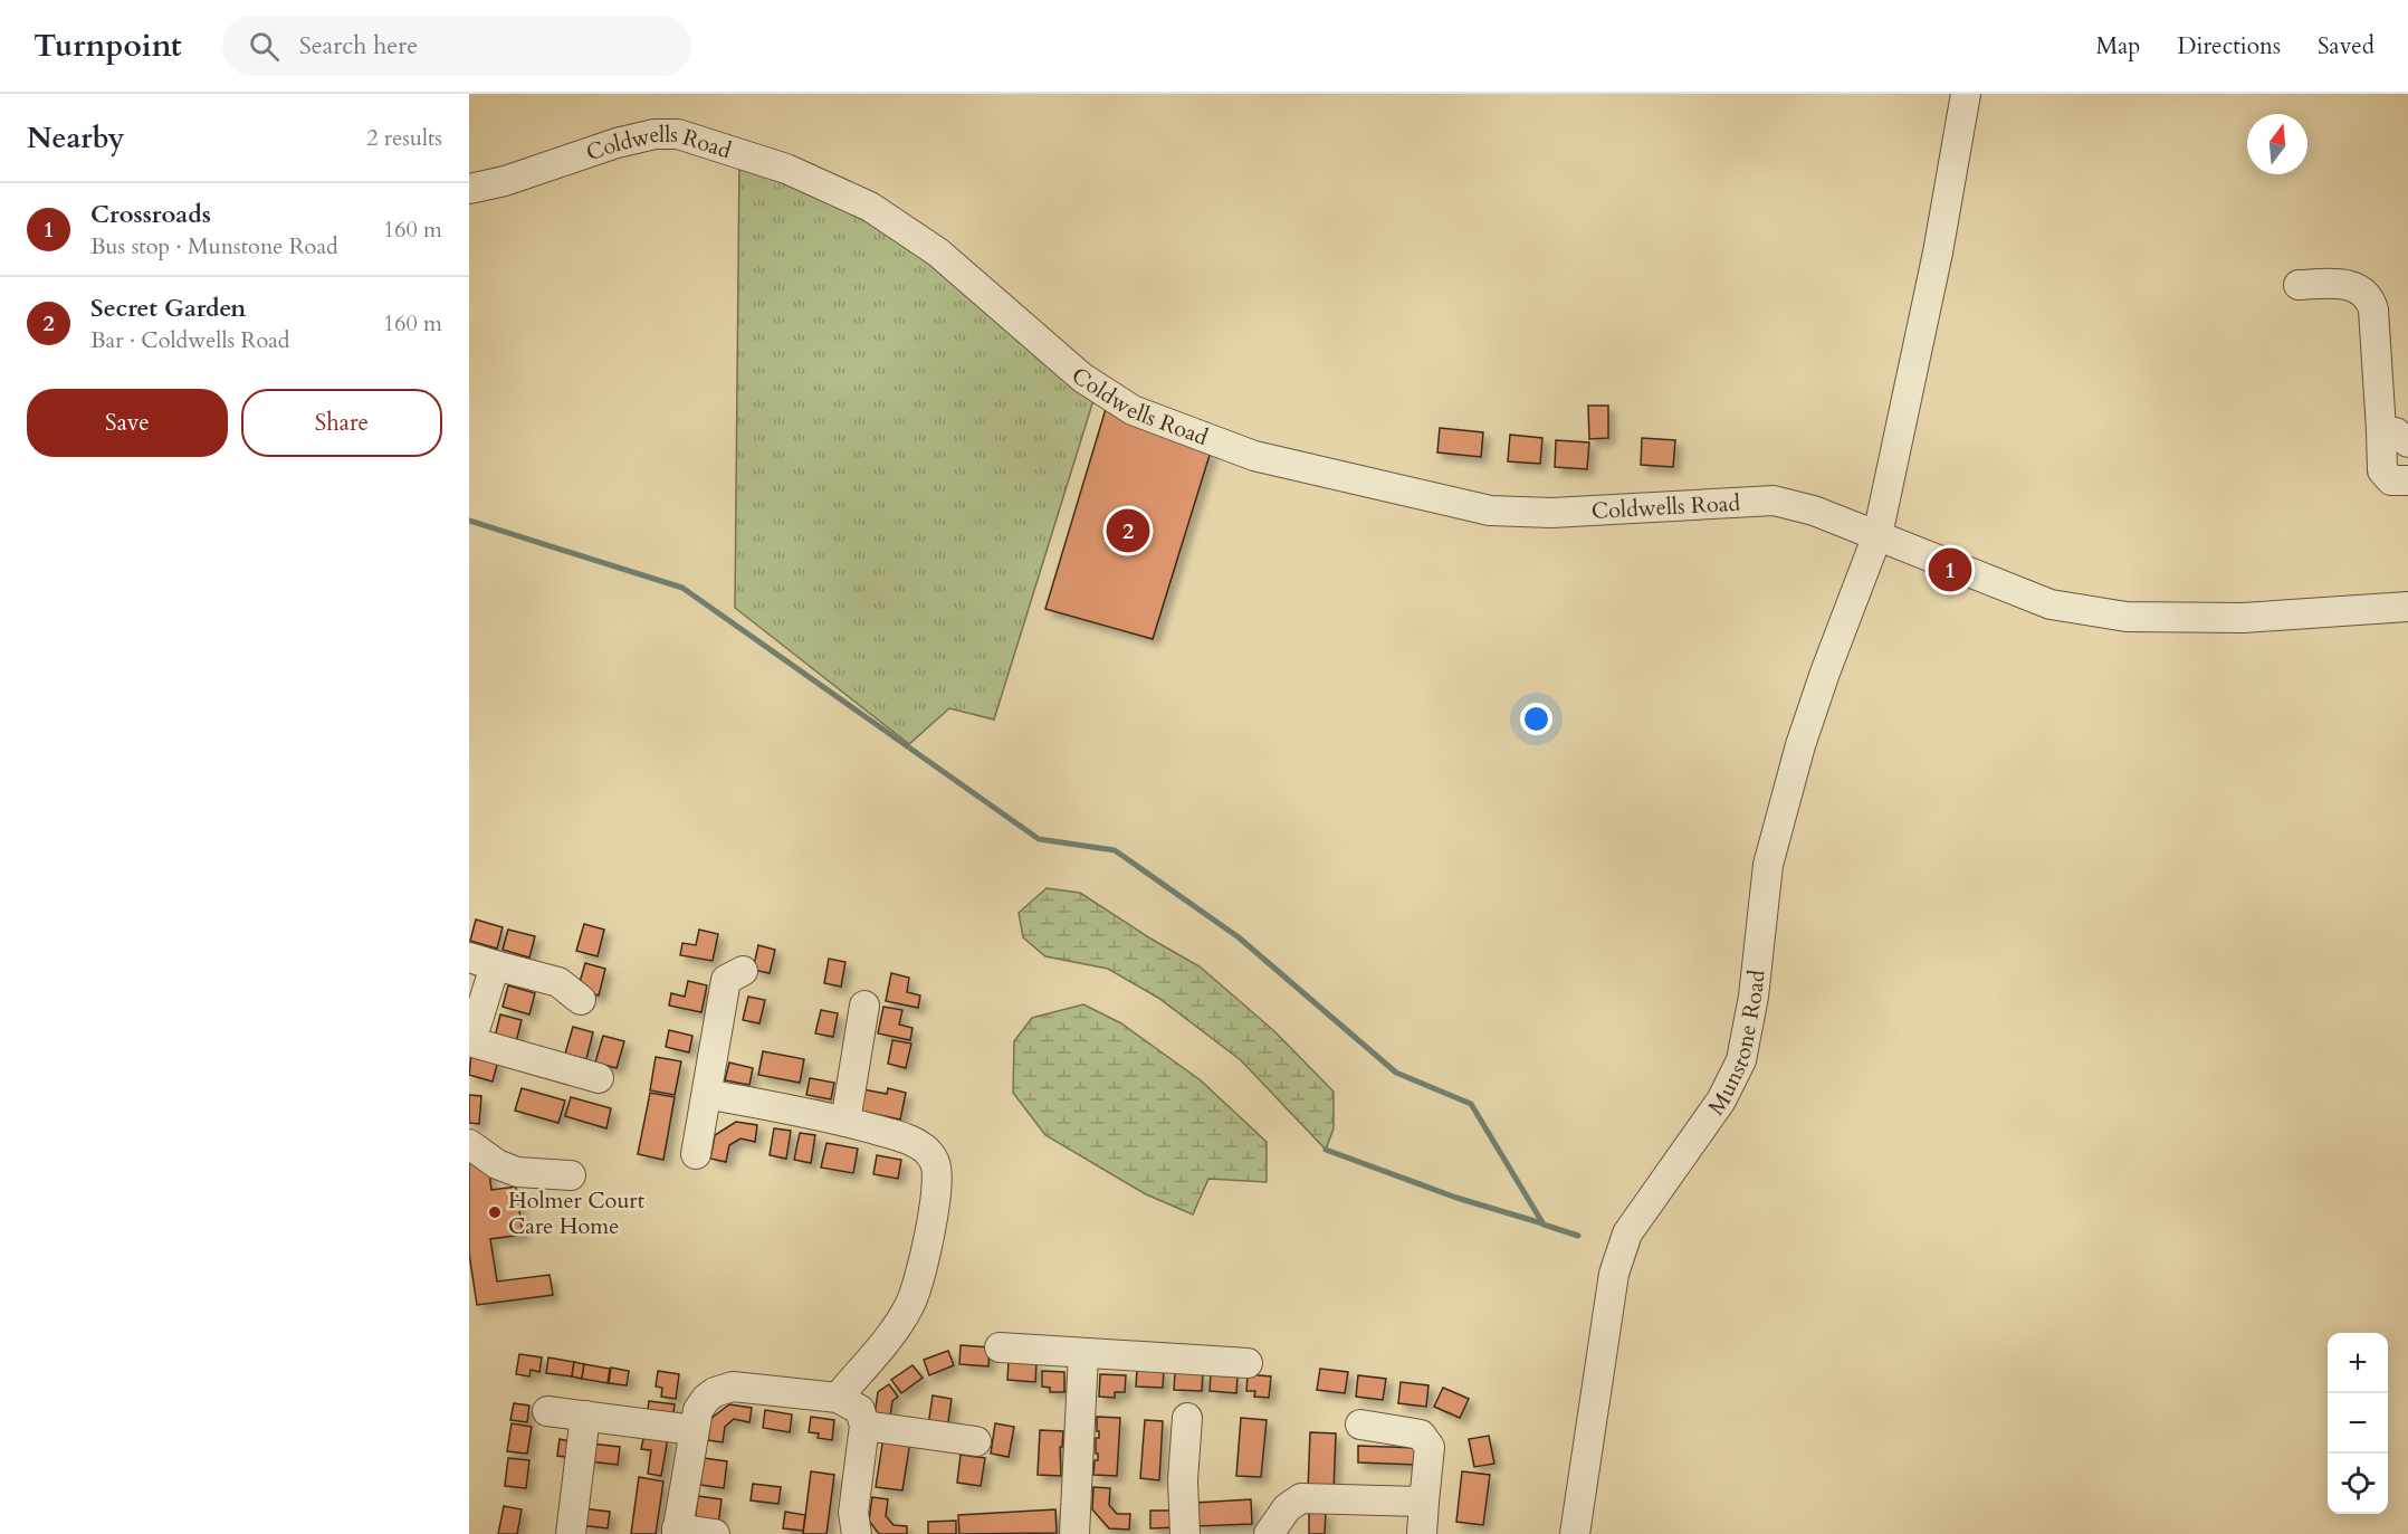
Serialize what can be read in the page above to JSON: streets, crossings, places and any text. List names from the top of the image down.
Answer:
{
  "streets": {
    "street": ["Coldwells Road", "Munstone Road"]
  },
  "crossings": [
    ["Coldwells Road", "Munstone Road"]
  ],
  "places": ["Holmer Court Care Home"],
  "north": "top",
  "page": {
    "header": "Turnpoint",
    "search": "Search here",
    "nav": ["Map", "Directions", "Saved"],
    "heading": ["Nearby", "2 results"],
    "list": [
      {
        "mark": "1",
        "name": "Crossroads",
        "note": "Bus stop · Munstone Road",
        "value": "160 m"
      },
      {
        "mark": "2",
        "name": "Secret Garden",
        "note": "Bar · Coldwells Road",
        "value": "160 m"
      }
    ],
    "buttons": ["Save", "Share"],
    "pins": ["2", "1"],
    "map_buttons": ["+", "−"]
  }
}
